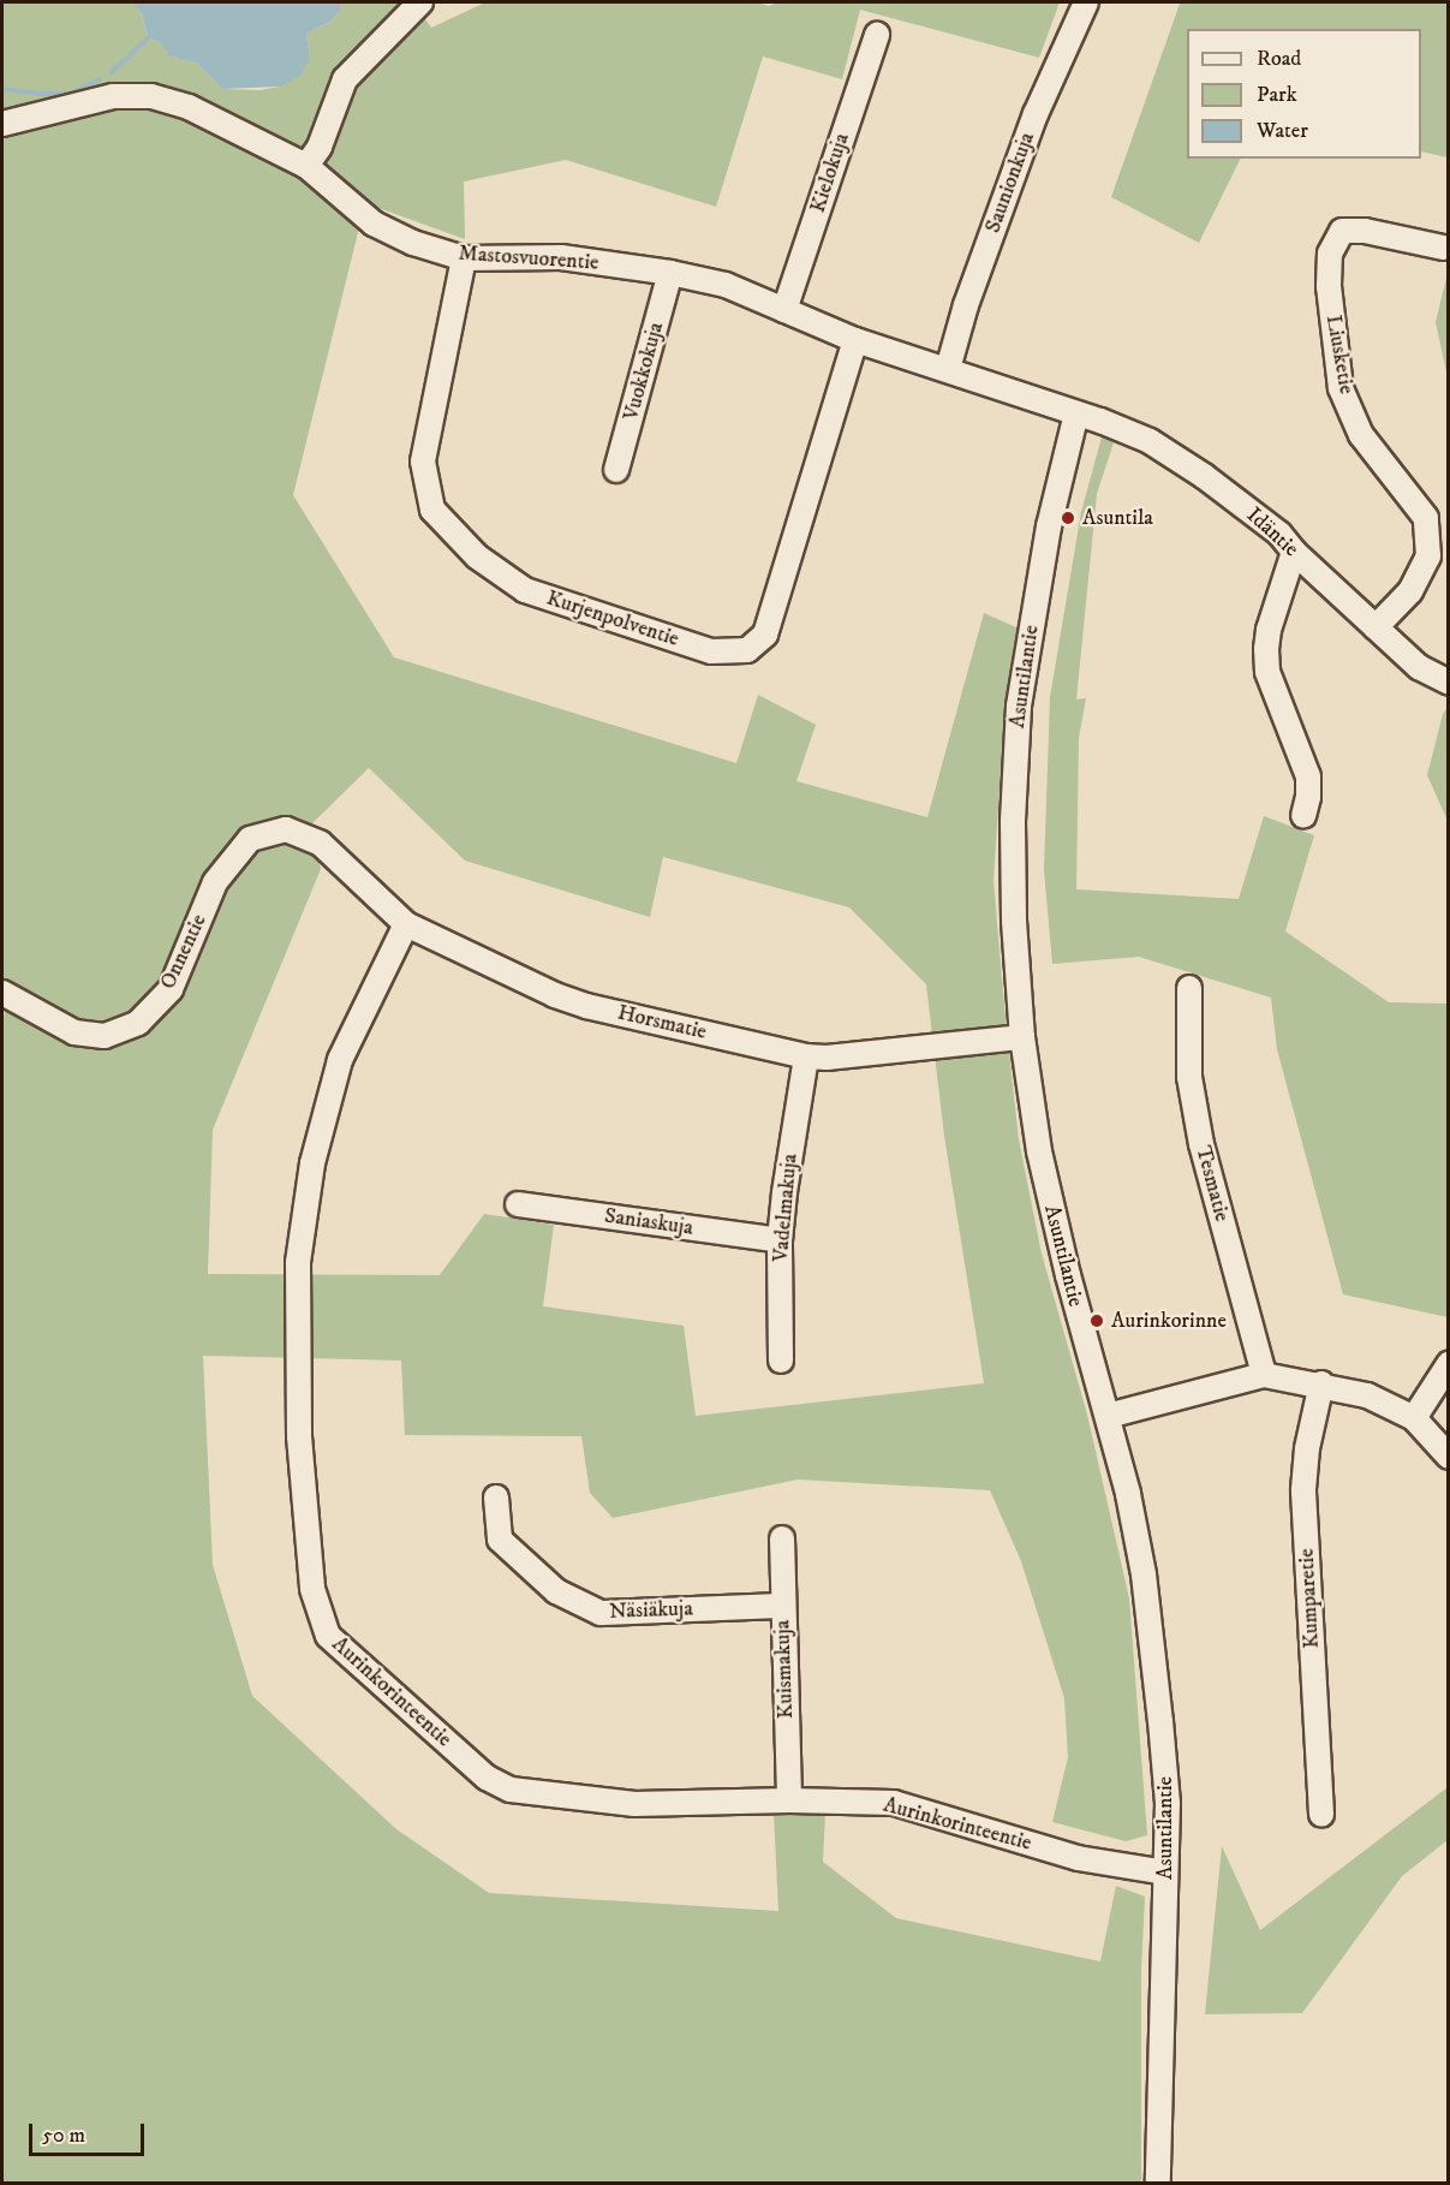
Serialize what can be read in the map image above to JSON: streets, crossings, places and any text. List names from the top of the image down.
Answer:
{
  "streets": {
    "street": [
      "Kielokuja",
      "Saunionkuja",
      "Mastosvuorentie",
      "Liusketie",
      "Vuokkokuja",
      "Idäntie",
      "Kurjenpolventie",
      "Asuntilantie",
      "Onnentie",
      "Horsmatie",
      "Tesmatie",
      "Vadelmakuja",
      "Saniaskuja",
      "Kumparetie",
      "Näsiäkuja",
      "Kuismakuja",
      "Aurinkorinteentie"
    ]
  },
  "crossings": [
    ["Kielokuja", "Mastosvuorentie"],
    ["Saunionkuja", "Mastosvuorentie"],
    ["Mastosvuorentie", "Vuokkokuja"],
    ["Mastosvuorentie", "Idäntie"],
    ["Mastosvuorentie", "Kurjenpolventie"],
    ["Mastosvuorentie", "Asuntilantie"],
    ["Liusketie", "Idäntie"],
    ["Idäntie", "Asuntilantie"],
    ["Asuntilantie", "Horsmatie"],
    ["Asuntilantie", "Aurinkorinteentie"],
    ["Onnentie", "Horsmatie"],
    ["Horsmatie", "Vadelmakuja"],
    ["Horsmatie", "Aurinkorinteentie"],
    ["Vadelmakuja", "Saniaskuja"],
    ["Näsiäkuja", "Kuismakuja"],
    ["Kuismakuja", "Aurinkorinteentie"]
  ],
  "places": ["Asuntila", "Aurinkorinne"],
  "legend": ["Road", "Park", "Water"],
  "scale_bar": "50 m"
}
